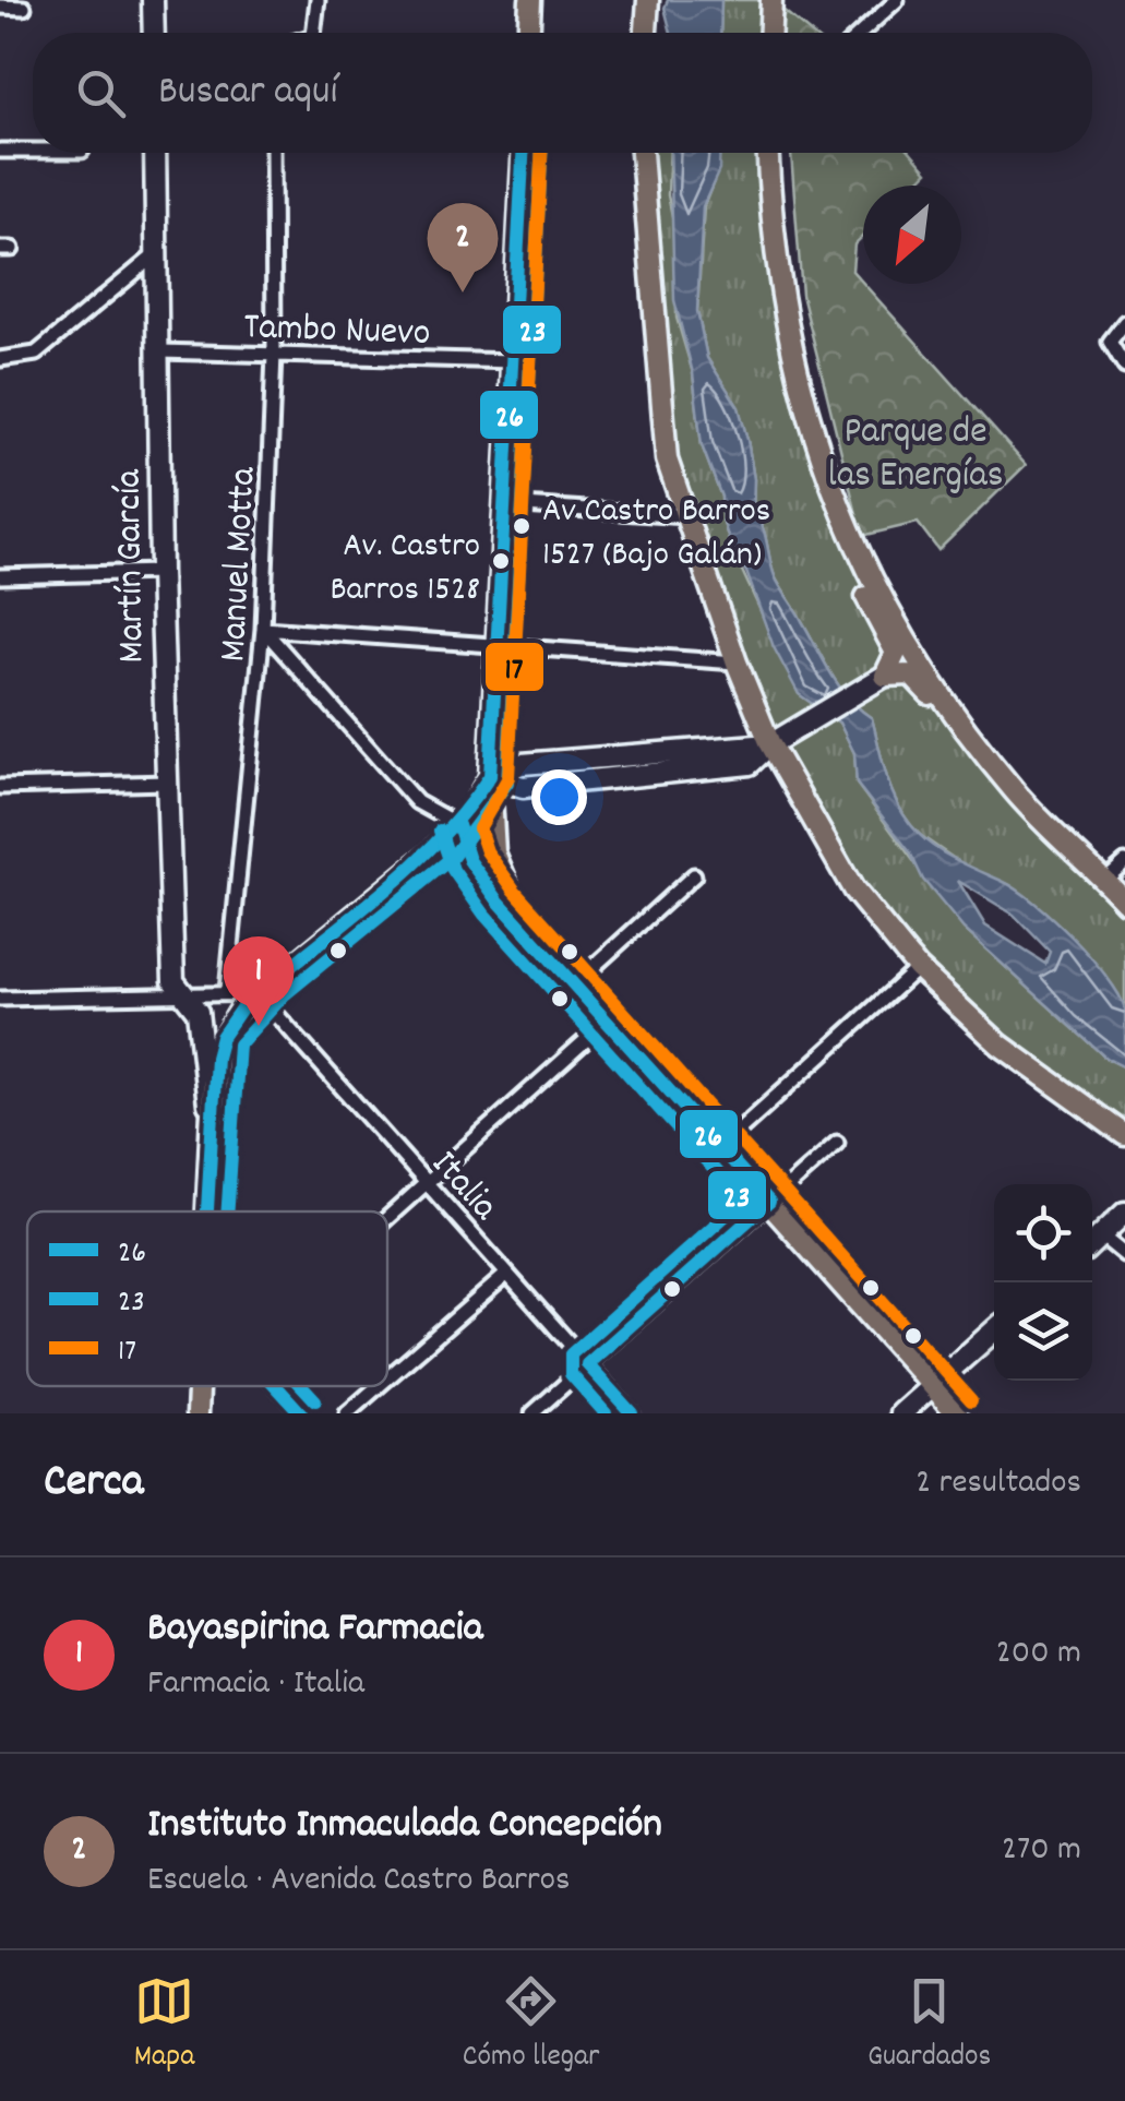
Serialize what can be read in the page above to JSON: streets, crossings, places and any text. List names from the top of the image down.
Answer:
{
  "streets": {
    "main road": ["Martín García"],
    "street": ["Tambo Nuevo", "Manuel Motta", "Italia"]
  },
  "crossings": [
    ["Tambo Nuevo", "Manuel Motta"],
    ["Tambo Nuevo", "Martín García"]
  ],
  "parks": ["Parque de las Energías"],
  "places": ["Av Castro Barros 1527 (Bajo Galán)", "Av. Castro Barros 1528"],
  "lines": ["transit line 26", "transit line 23", "transit line 17"],
  "legend": ["26", "23", "17"],
  "north": "bottom left",
  "page": {
    "search": "Buscar aquí",
    "pins": ["2", "1"],
    "heading": ["Cerca", "2 resultados"],
    "list": [
      {
        "mark": "1",
        "name": "Bayaspirina Farmacia",
        "note": "Farmacia · Italia",
        "value": "200 m"
      },
      {
        "mark": "2",
        "name": "Instituto Inmaculada Concepción",
        "note": "Escuela · Avenida Castro Barros",
        "value": "270 m"
      }
    ],
    "nav": ["Mapa", "Cómo llegar", "Guardados"]
  }
}
